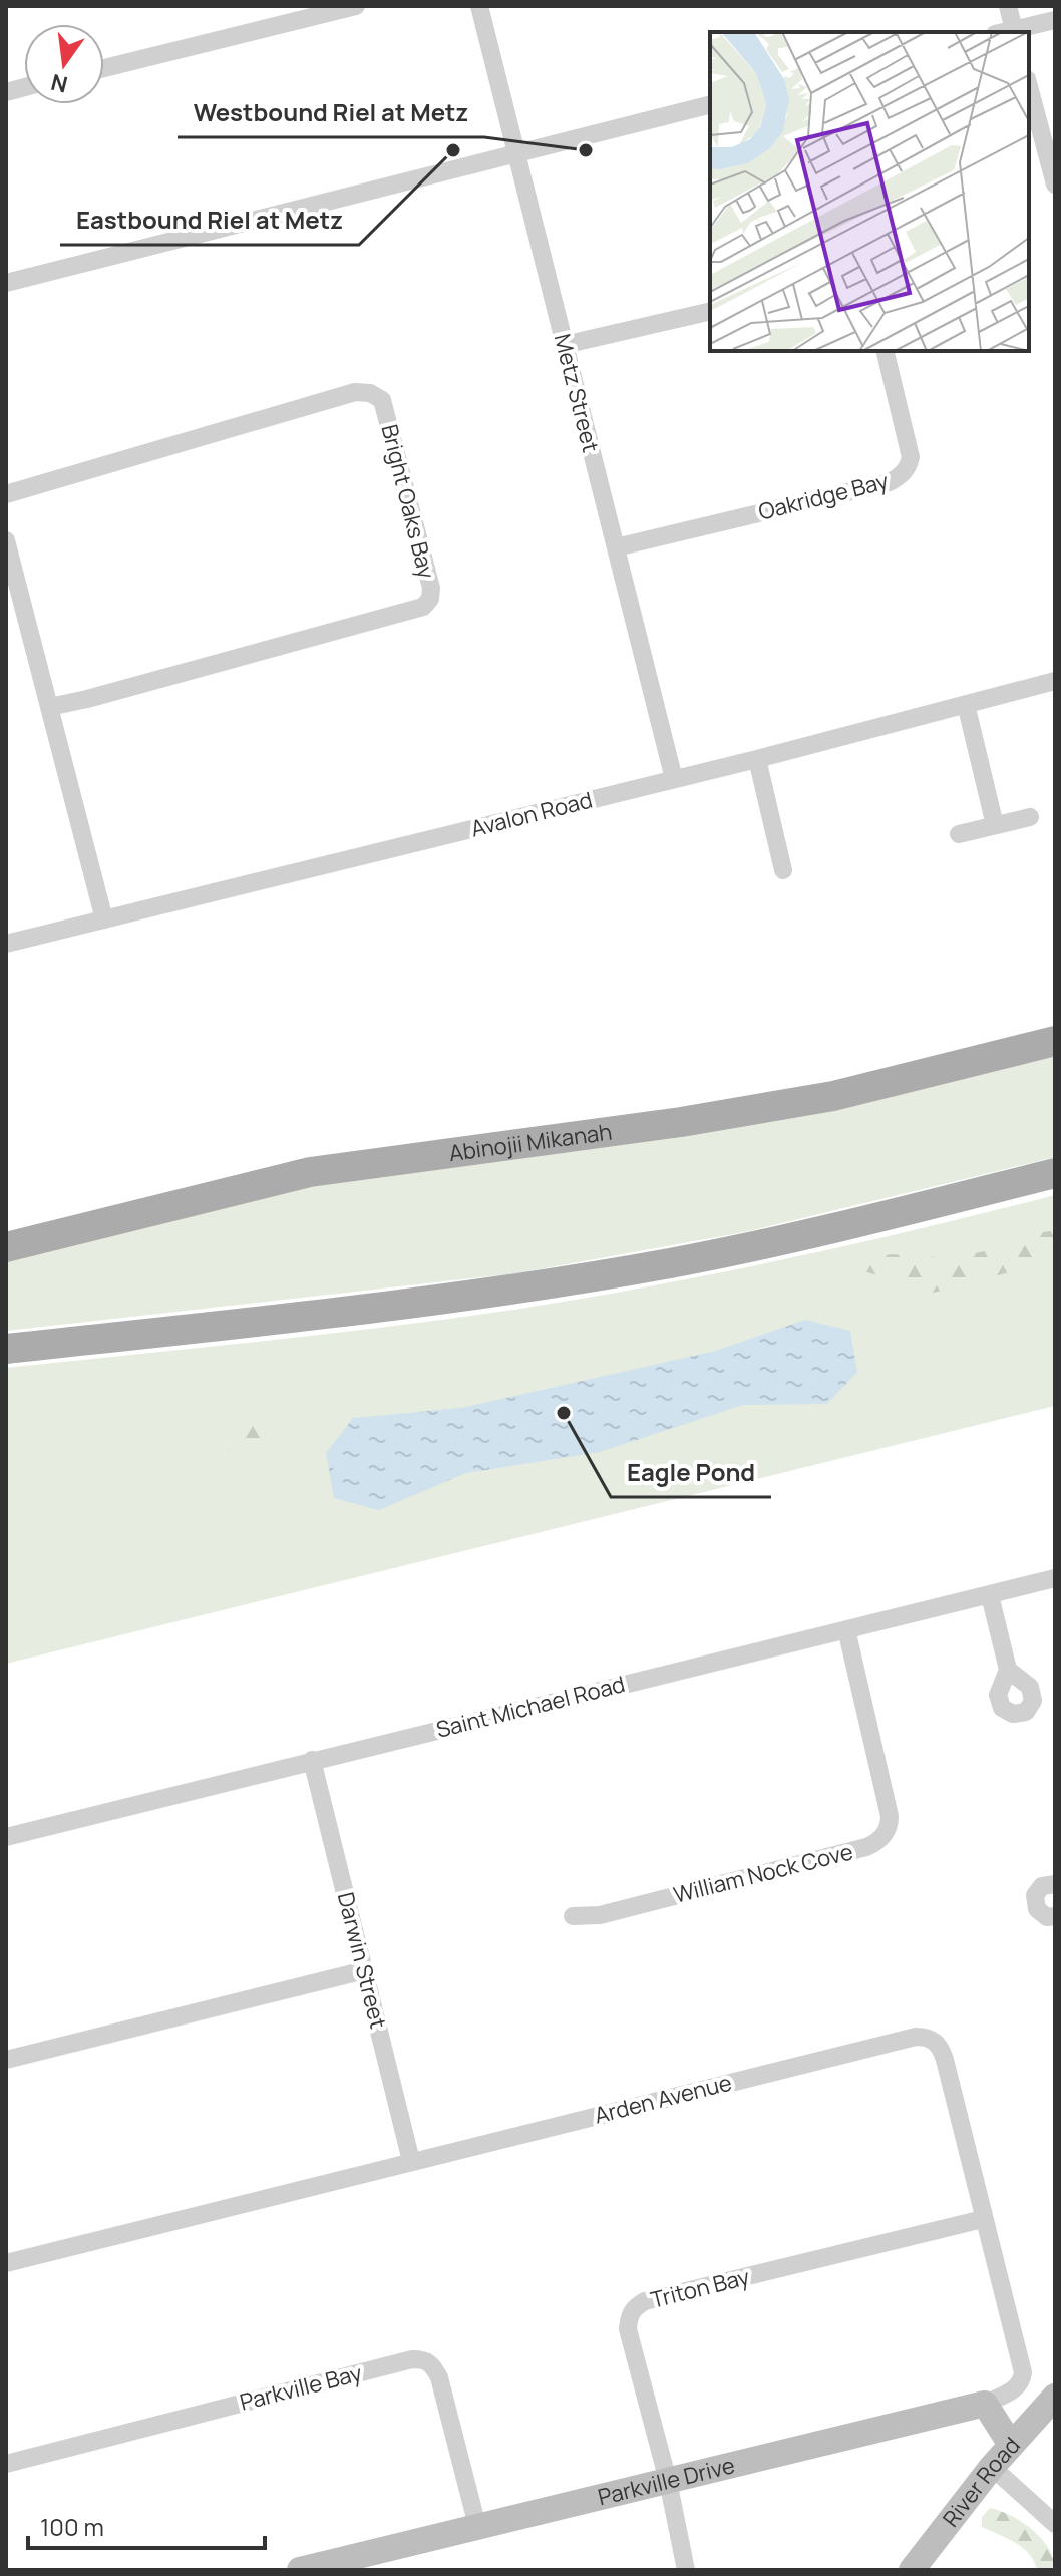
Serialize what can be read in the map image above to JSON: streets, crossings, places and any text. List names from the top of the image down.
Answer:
{
  "streets": {
    "main road": ["Abinojii Mikanah"],
    "street": [
      "Metz Street",
      "Oakridge Bay",
      "Bright Oaks Bay",
      "Avalon Road",
      "Saint Michael Road",
      "William Nock Cove",
      "Darwin Street",
      "Arden Avenue",
      "Triton Bay",
      "Parkville Bay",
      "Parkville Drive",
      "River Road"
    ]
  },
  "crossings": [
    ["Metz Street", "Oakridge Bay"],
    ["Metz Street", "Avalon Road"],
    ["Saint Michael Road", "William Nock Cove"],
    ["Saint Michael Road", "Darwin Street"],
    ["Darwin Street", "Arden Avenue"],
    ["Arden Avenue", "Triton Bay"],
    ["Arden Avenue", "Parkville Drive"],
    ["Triton Bay", "Parkville Drive"],
    ["Parkville Bay", "Parkville Drive"]
  ],
  "places": ["Eastbound Riel at Metz", "Westbound Riel at Metz", "Eagle Pond"],
  "scale_bar": "100 m",
  "north": "bottom"
}
